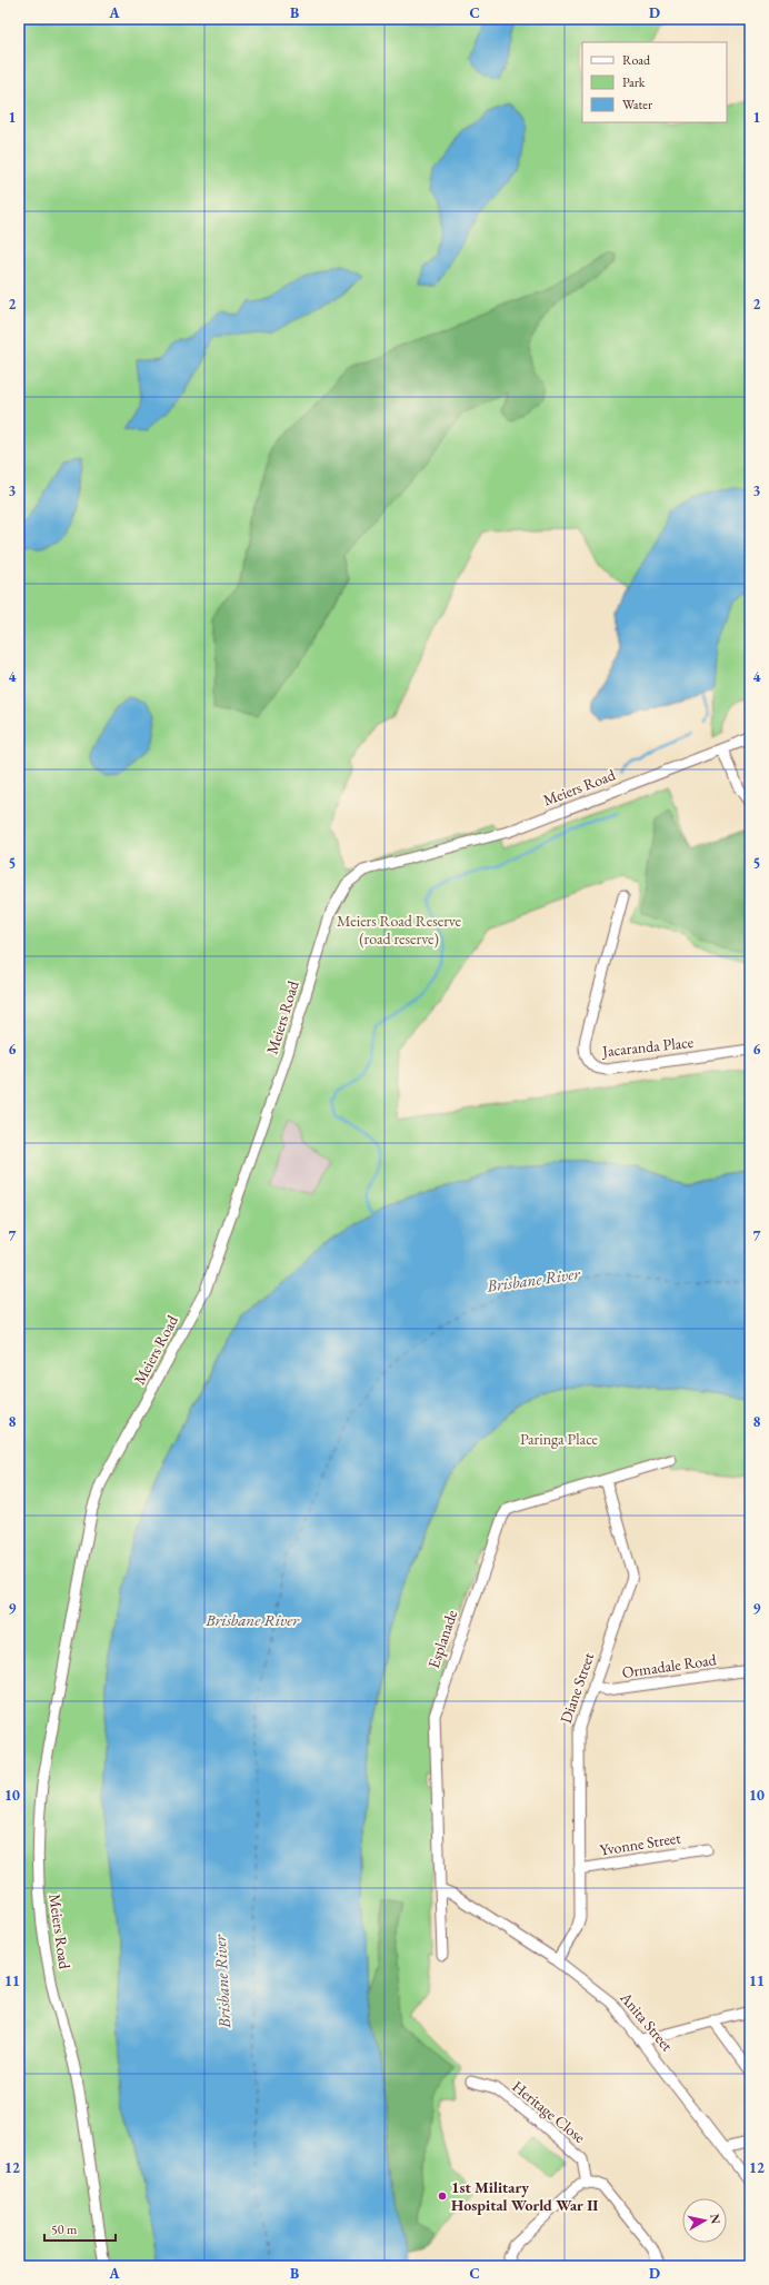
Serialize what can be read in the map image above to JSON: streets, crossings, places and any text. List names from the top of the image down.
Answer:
{
  "streets": {
    "street": [
      "Meiers Road",
      "Jacaranda Place",
      "Esplanade",
      "Ormadale Road",
      "Diane Street",
      "Yvonne Street",
      "Anita Street",
      "Heritage Close"
    ]
  },
  "crossings": [
    ["Esplanade", "Diane Street"],
    ["Esplanade", "Anita Street"],
    ["Ormadale Road", "Diane Street"],
    ["Diane Street", "Yvonne Street"],
    ["Diane Street", "Anita Street"]
  ],
  "water": ["Brisbane River"],
  "parks": ["Meiers Road Reserve (road reserve)", "Paringa Place"],
  "places": ["1st Military Hospital World War II"],
  "legend": ["Road", "Park", "Water"],
  "scale_bar": "50 m",
  "north": "right",
  "grid": {
    "columns": [
      "A",
      "B",
      "C",
      "D"
    ],
    "rows": [
      "1",
      "2",
      "3",
      "4",
      "5",
      "6",
      "7",
      "8",
      "9",
      "10",
      "11",
      "12"
    ]
  }
}
